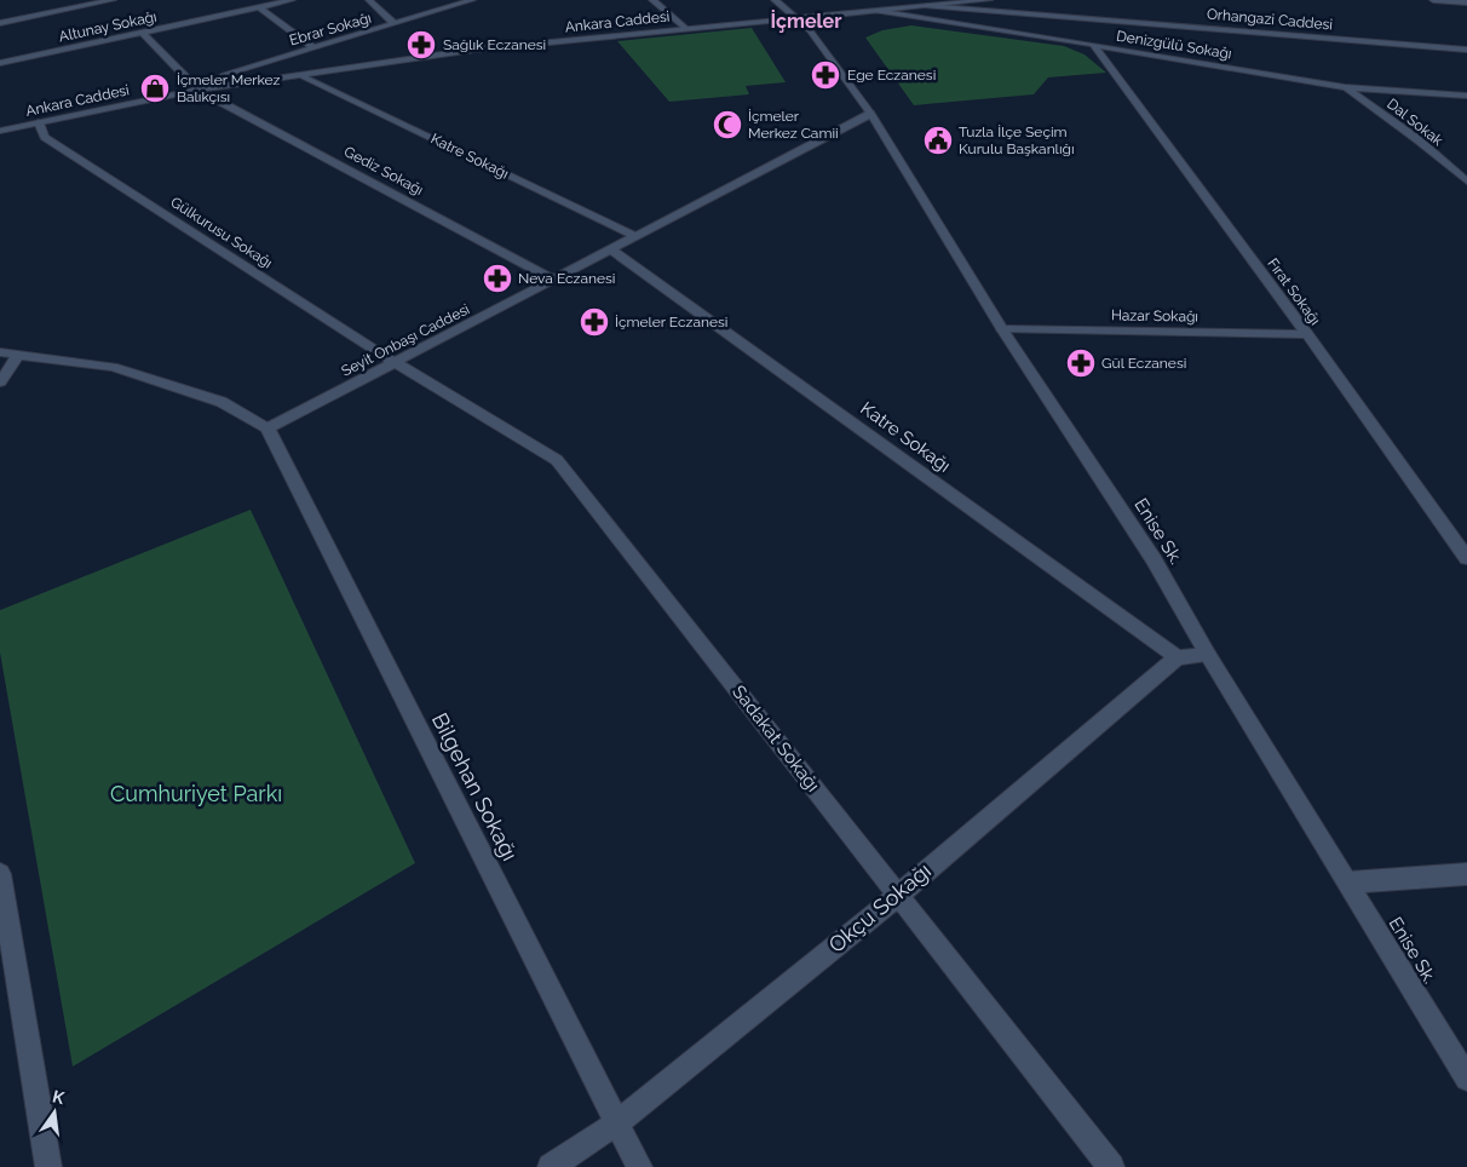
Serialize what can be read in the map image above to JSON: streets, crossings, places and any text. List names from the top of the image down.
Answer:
{
  "streets": {
    "street": [
      "Orhangazi Caddesi",
      "Ankara Caddesi",
      "Altunay Sokağı",
      "Ebrar Sokağı",
      "Denizgülü Sokağı",
      "Dal Sokak",
      "Katre Sokağı",
      "Gediz Sokağı",
      "Gülkurusu Sokağı",
      "Fırat Sokağı",
      "Hazar Sokağı",
      "Seyit Onbaşı Caddesi",
      "Enise Sk.",
      "Sadakat Sokağı",
      "Bilgehan Sokağı",
      "Okçu Sokağı"
    ]
  },
  "crossings": [
    ["Orhangazi Caddesi", "Ankara Caddesi"],
    ["Ankara Caddesi", "Ebrar Sokağı"],
    ["Ankara Caddesi", "Denizgülü Sokağı"],
    ["Ankara Caddesi", "Katre Sokağı"],
    ["Ankara Caddesi", "Gediz Sokağı"],
    ["Ankara Caddesi", "Gülkurusu Sokağı"],
    ["Ankara Caddesi", "Enise Sk."],
    ["Altunay Sokağı", "Gediz Sokağı"],
    ["Ebrar Sokağı", "Gediz Sokağı"],
    ["Denizgülü Sokağı", "Dal Sokak"],
    ["Denizgülü Sokağı", "Fırat Sokağı"],
    ["Katre Sokağı", "Seyit Onbaşı Caddesi"],
    ["Katre Sokağı", "Okçu Sokağı"],
    ["Gediz Sokağı", "Seyit Onbaşı Caddesi"],
    ["Gülkurusu Sokağı", "Seyit Onbaşı Caddesi"],
    ["Gülkurusu Sokağı", "Sadakat Sokağı"],
    ["Fırat Sokağı", "Hazar Sokağı"],
    ["Hazar Sokağı", "Enise Sk."],
    ["Seyit Onbaşı Caddesi", "Enise Sk."],
    ["Seyit Onbaşı Caddesi", "Sadakat Sokağı"],
    ["Seyit Onbaşı Caddesi", "Bilgehan Sokağı"],
    ["Sadakat Sokağı", "Okçu Sokağı"],
    ["Bilgehan Sokağı", "Okçu Sokağı"]
  ],
  "districts": ["İçmeler"],
  "parks": ["Cumhuriyet Parkı"],
  "places": {
    "pharmacy": [
      "Sağlık Eczanesi",
      "Ege Eczanesi",
      "Neva Eczanesi",
      "İçmeler Eczanesi",
      "Gül Eczanesi"
    ],
    "shop": ["İçmeler Merkez Balıkçısı"],
    "mosque": ["İçmeler Merkez Camii"],
    "public building": ["Tuzla İlçe Seçim Kurulu Başkanlığı"]
  },
  "north": "top"
}
